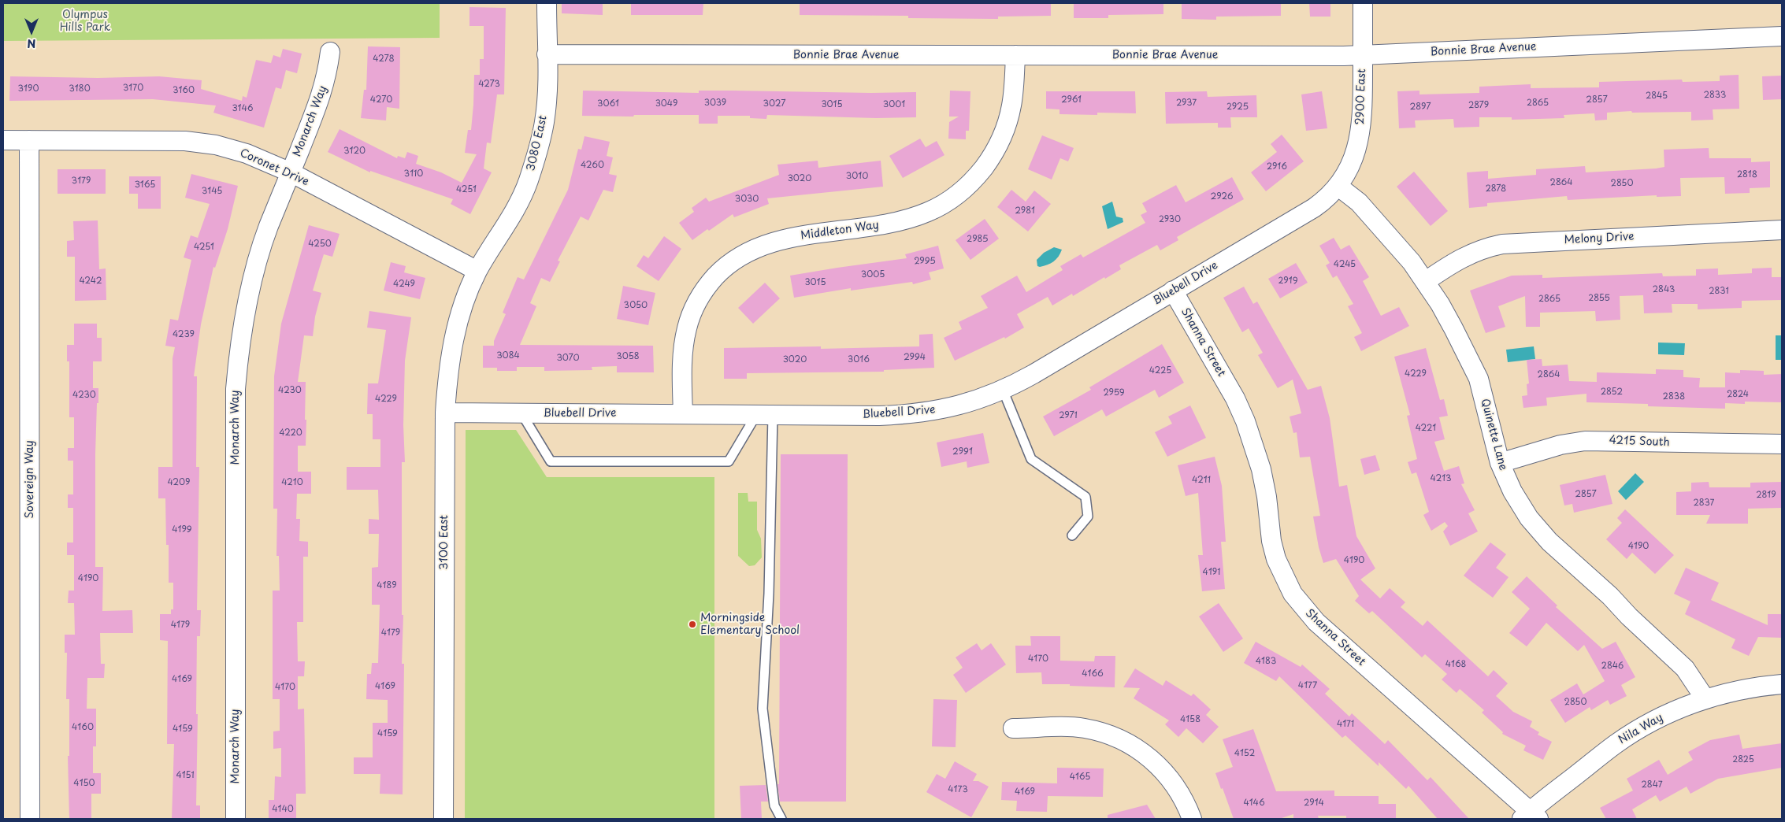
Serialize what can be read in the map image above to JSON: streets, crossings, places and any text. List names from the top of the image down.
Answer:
{
  "streets": {
    "street": [
      "Bonnie Brae Avenue",
      "2900 East",
      "Monarch Way",
      "3080 East",
      "Coronet Drive",
      "Middleton Way",
      "Melony Drive",
      "Bluebell Drive",
      "Shanna Street",
      "Quinette Lane",
      "4215 South",
      "Sovereign Way",
      "3100 East",
      "Nila Way"
    ]
  },
  "crossings": [
    ["Bonnie Brae Avenue", "2900 East"],
    ["Bonnie Brae Avenue", "3080 East"],
    ["Bonnie Brae Avenue", "Middleton Way"],
    ["2900 East", "Bluebell Drive"],
    ["2900 East", "Quinette Lane"],
    ["Monarch Way", "Coronet Drive"],
    ["3080 East", "Coronet Drive"],
    ["3080 East", "3100 East"],
    ["Coronet Drive", "Sovereign Way"],
    ["Coronet Drive", "3100 East"],
    ["Middleton Way", "Bluebell Drive"],
    ["Melony Drive", "Quinette Lane"],
    ["Bluebell Drive", "Shanna Street"],
    ["Bluebell Drive", "Quinette Lane"],
    ["Bluebell Drive", "3100 East"],
    ["Shanna Street", "Nila Way"],
    ["Quinette Lane", "4215 South"],
    ["Quinette Lane", "Nila Way"]
  ],
  "parks": ["Olympus Hills Park"],
  "places": ["Morningside Elementary School"],
  "house_numbers": [
    "4278",
    "4273",
    "3170",
    "3190",
    "3180",
    "3160",
    "2833",
    "2845",
    "4270",
    "2961",
    "2857",
    "3039",
    "2937",
    "2865",
    "3061",
    "3049",
    "3027",
    "3015",
    "3001",
    "2879",
    "2925",
    "2897",
    "3146",
    "3120",
    "4260",
    "2916",
    "3110",
    "2818",
    "3010",
    "3020",
    "3179",
    "2864",
    "2850",
    "3165",
    "2878",
    "4251",
    "3145",
    "2926",
    "3030",
    "2981",
    "2930",
    "2985",
    "4250",
    "4251",
    "2995",
    "4245",
    "3005",
    "4242",
    "2919",
    "3015",
    "4249",
    "2843",
    "2831",
    "2855",
    "2865",
    "3050",
    "4239",
    "3084",
    "3058",
    "2994",
    "3070",
    "3020",
    "3016",
    "4225",
    "4229",
    "2864",
    "4230",
    "2852",
    "2959",
    "2824",
    "4230",
    "2838",
    "4229",
    "2971",
    "4221",
    "4220",
    "2991",
    "4213",
    "4211",
    "4209",
    "4210",
    "2857",
    "2819",
    "2837",
    "4199",
    "4190",
    "4190",
    "4191",
    "4190",
    "4189",
    "4179",
    "4179",
    "4170",
    "4183",
    "4168",
    "2846",
    "4166",
    "4169",
    "4177",
    "4169",
    "4170",
    "2850",
    "4158",
    "4171",
    "4160",
    "4159",
    "4159",
    "4152",
    "2825",
    "4151",
    "4165",
    "4150",
    "2847",
    "4173",
    "4169",
    "4146",
    "2914",
    "4140"
  ],
  "north": "bottom"
}
